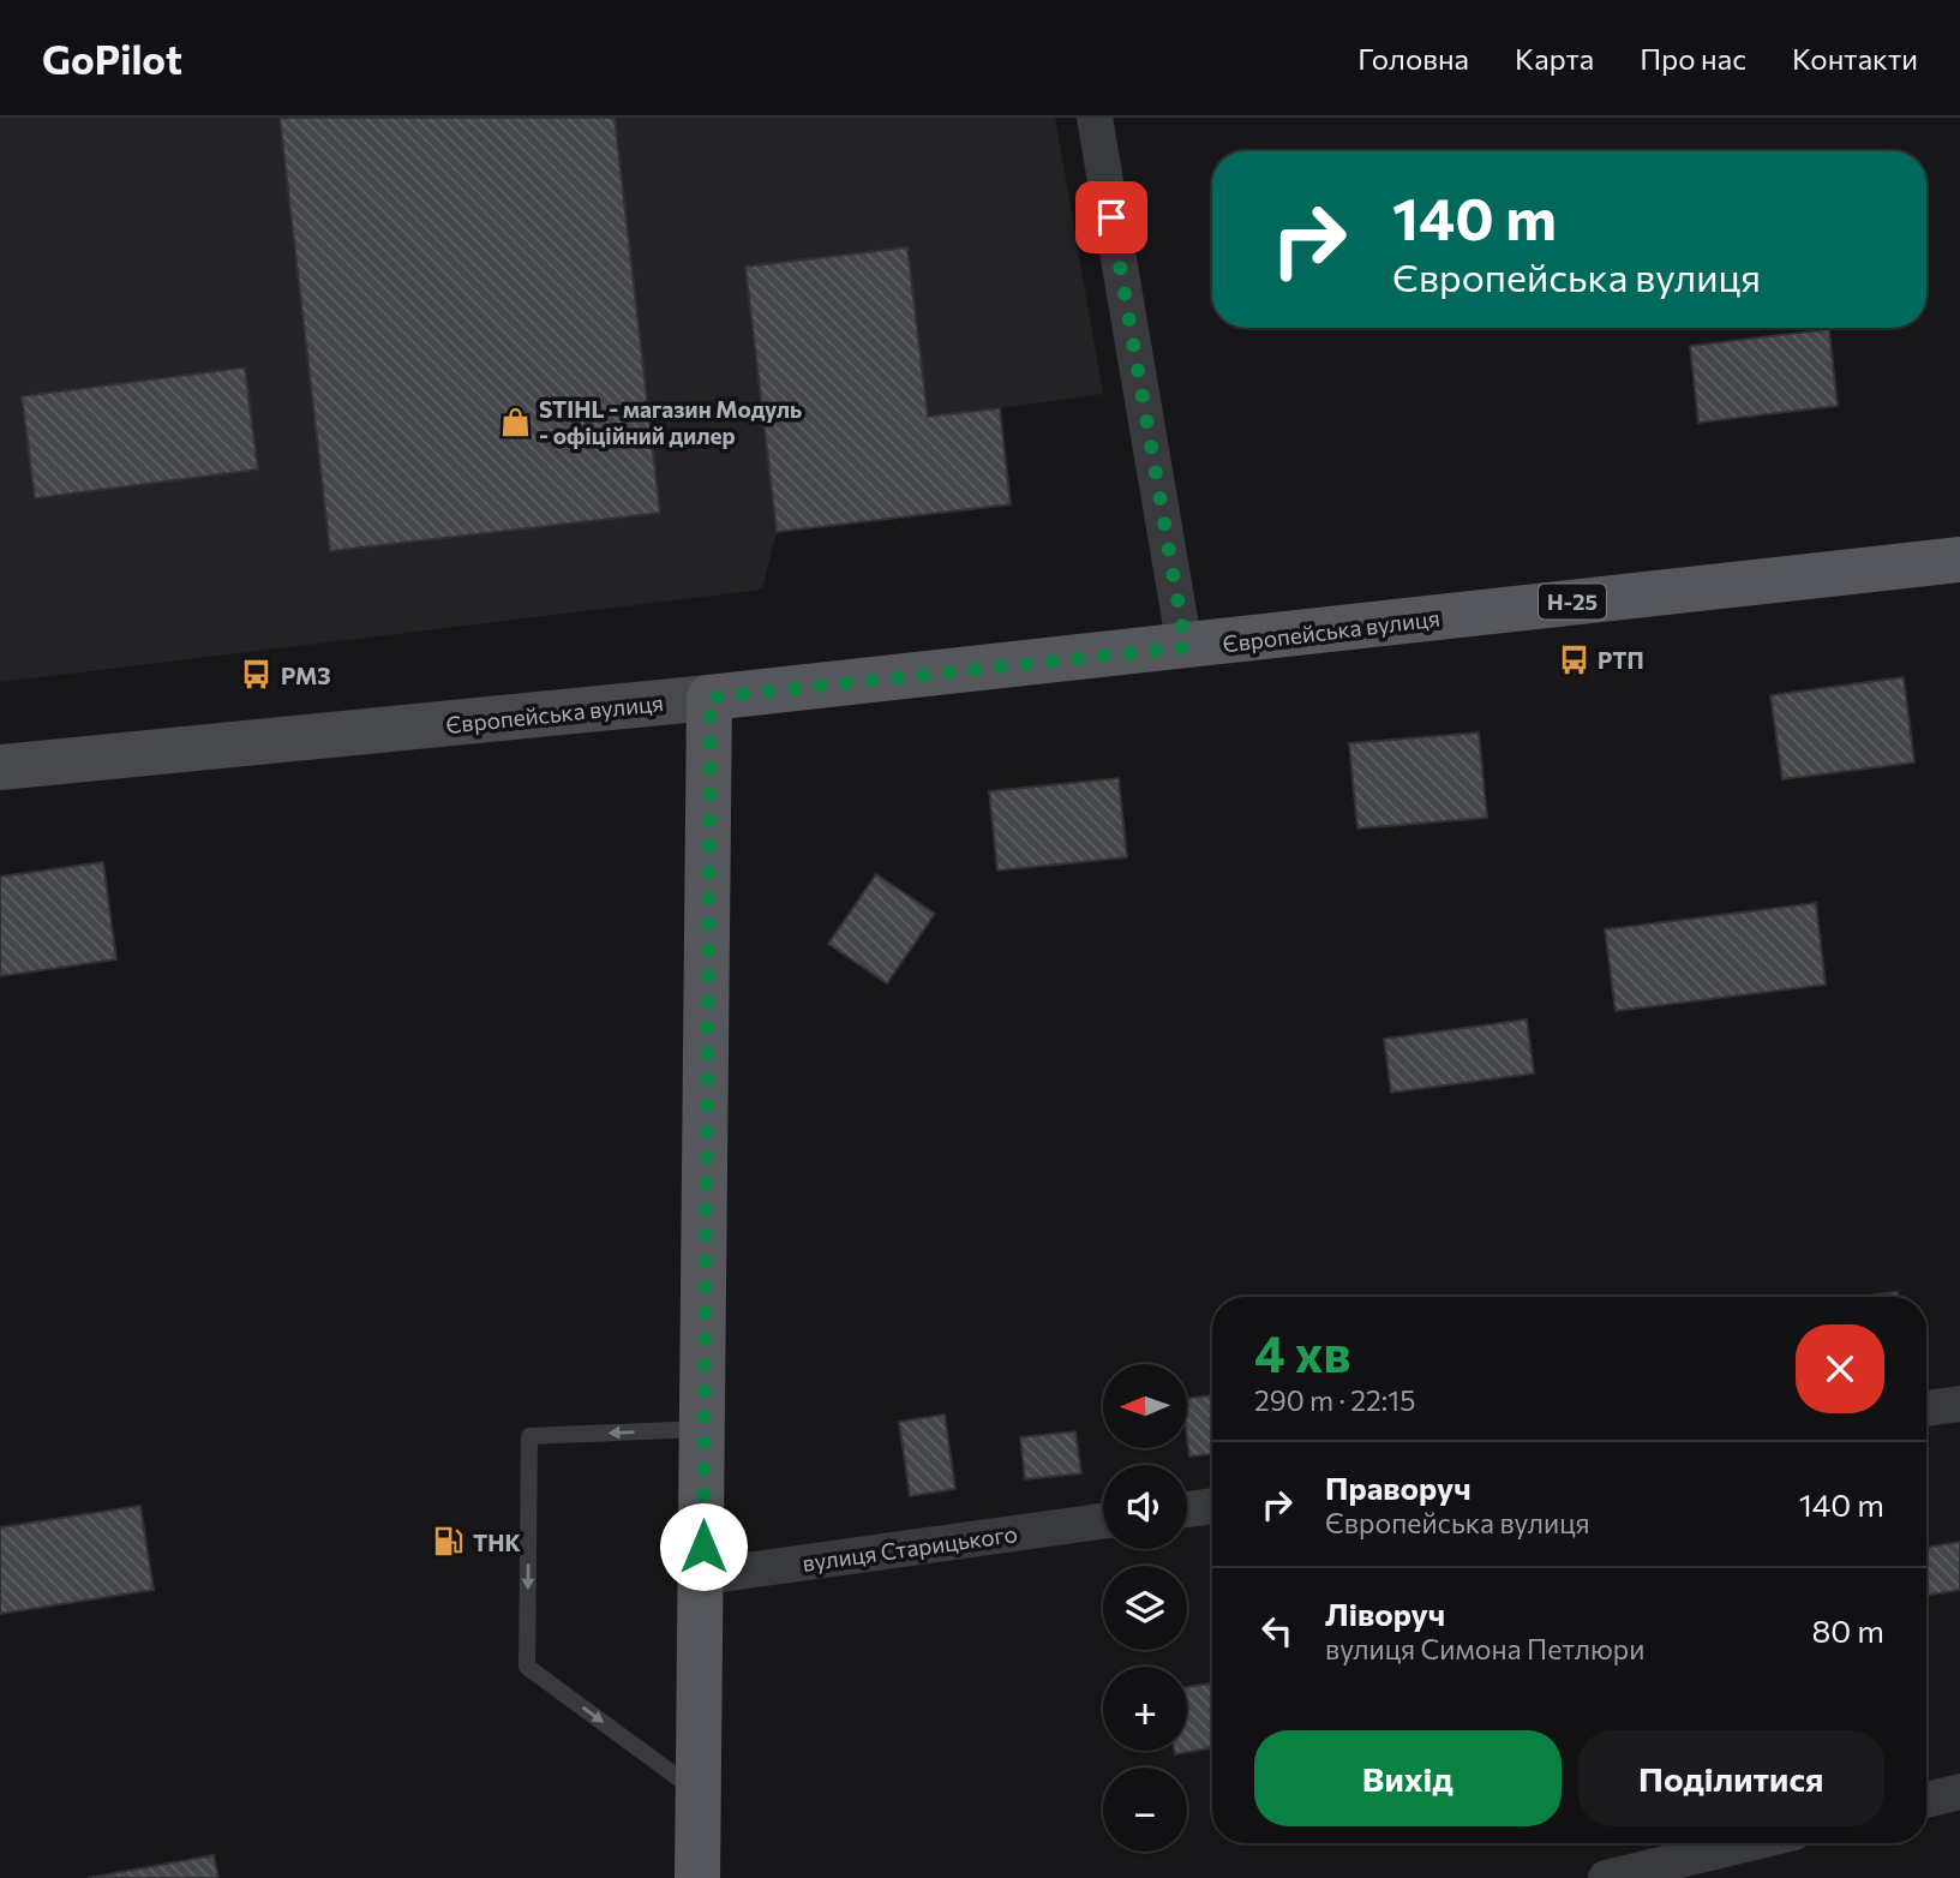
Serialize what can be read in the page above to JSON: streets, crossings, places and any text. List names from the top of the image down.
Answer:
{
  "streets": {
    "main road": ["Н-25", "Європейська вулиця"],
    "street": ["вулиця Старицького"]
  },
  "places": {
    "shop": ["STIHL - магазин Модуль - офіційний дилер"],
    "bus stop": ["РТП", "РМЗ"],
    "fuel station": ["ТНК"]
  },
  "north": "left",
  "page": {
    "header": "GoPilot",
    "nav": [
      "Головна",
      "Карта",
      "Про нас",
      "Контакти"
    ],
    "turn": ["140 m", "Європейська вулиця"],
    "heading": ["4 хв", "290 m · 22:15"],
    "map_buttons": ["+", "−"],
    "list": [
      {
        "name": "Праворуч",
        "note": "Європейська вулиця",
        "value": "140 m"
      },
      {
        "name": "Ліворуч",
        "note": "вулиця Симона Петлюри",
        "value": "80 m"
      }
    ],
    "buttons": ["Вихід", "Поділитися"]
  }
}
